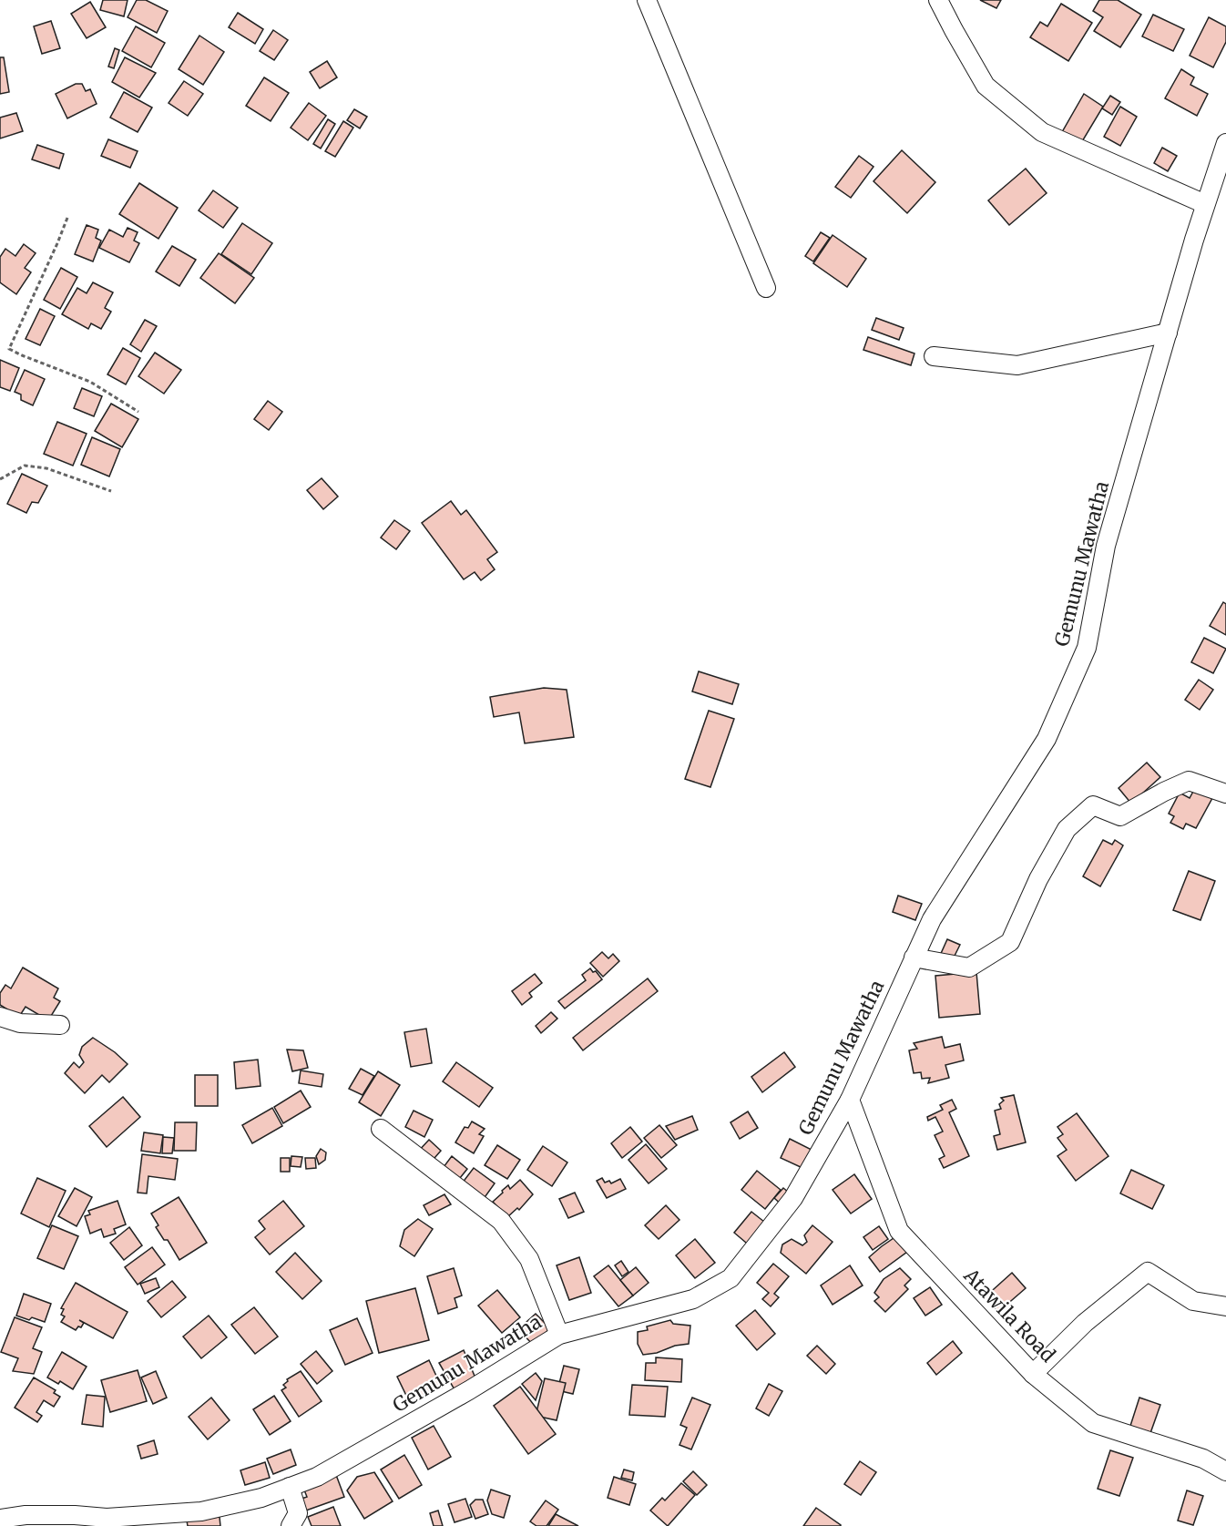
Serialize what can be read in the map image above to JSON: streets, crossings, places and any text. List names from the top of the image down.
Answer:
{
  "streets": {
    "street": ["Gemunu Mawatha", "Atawila Road"]
  },
  "crossings": [
    ["Gemunu Mawatha", "Atawila Road"]
  ]
}
